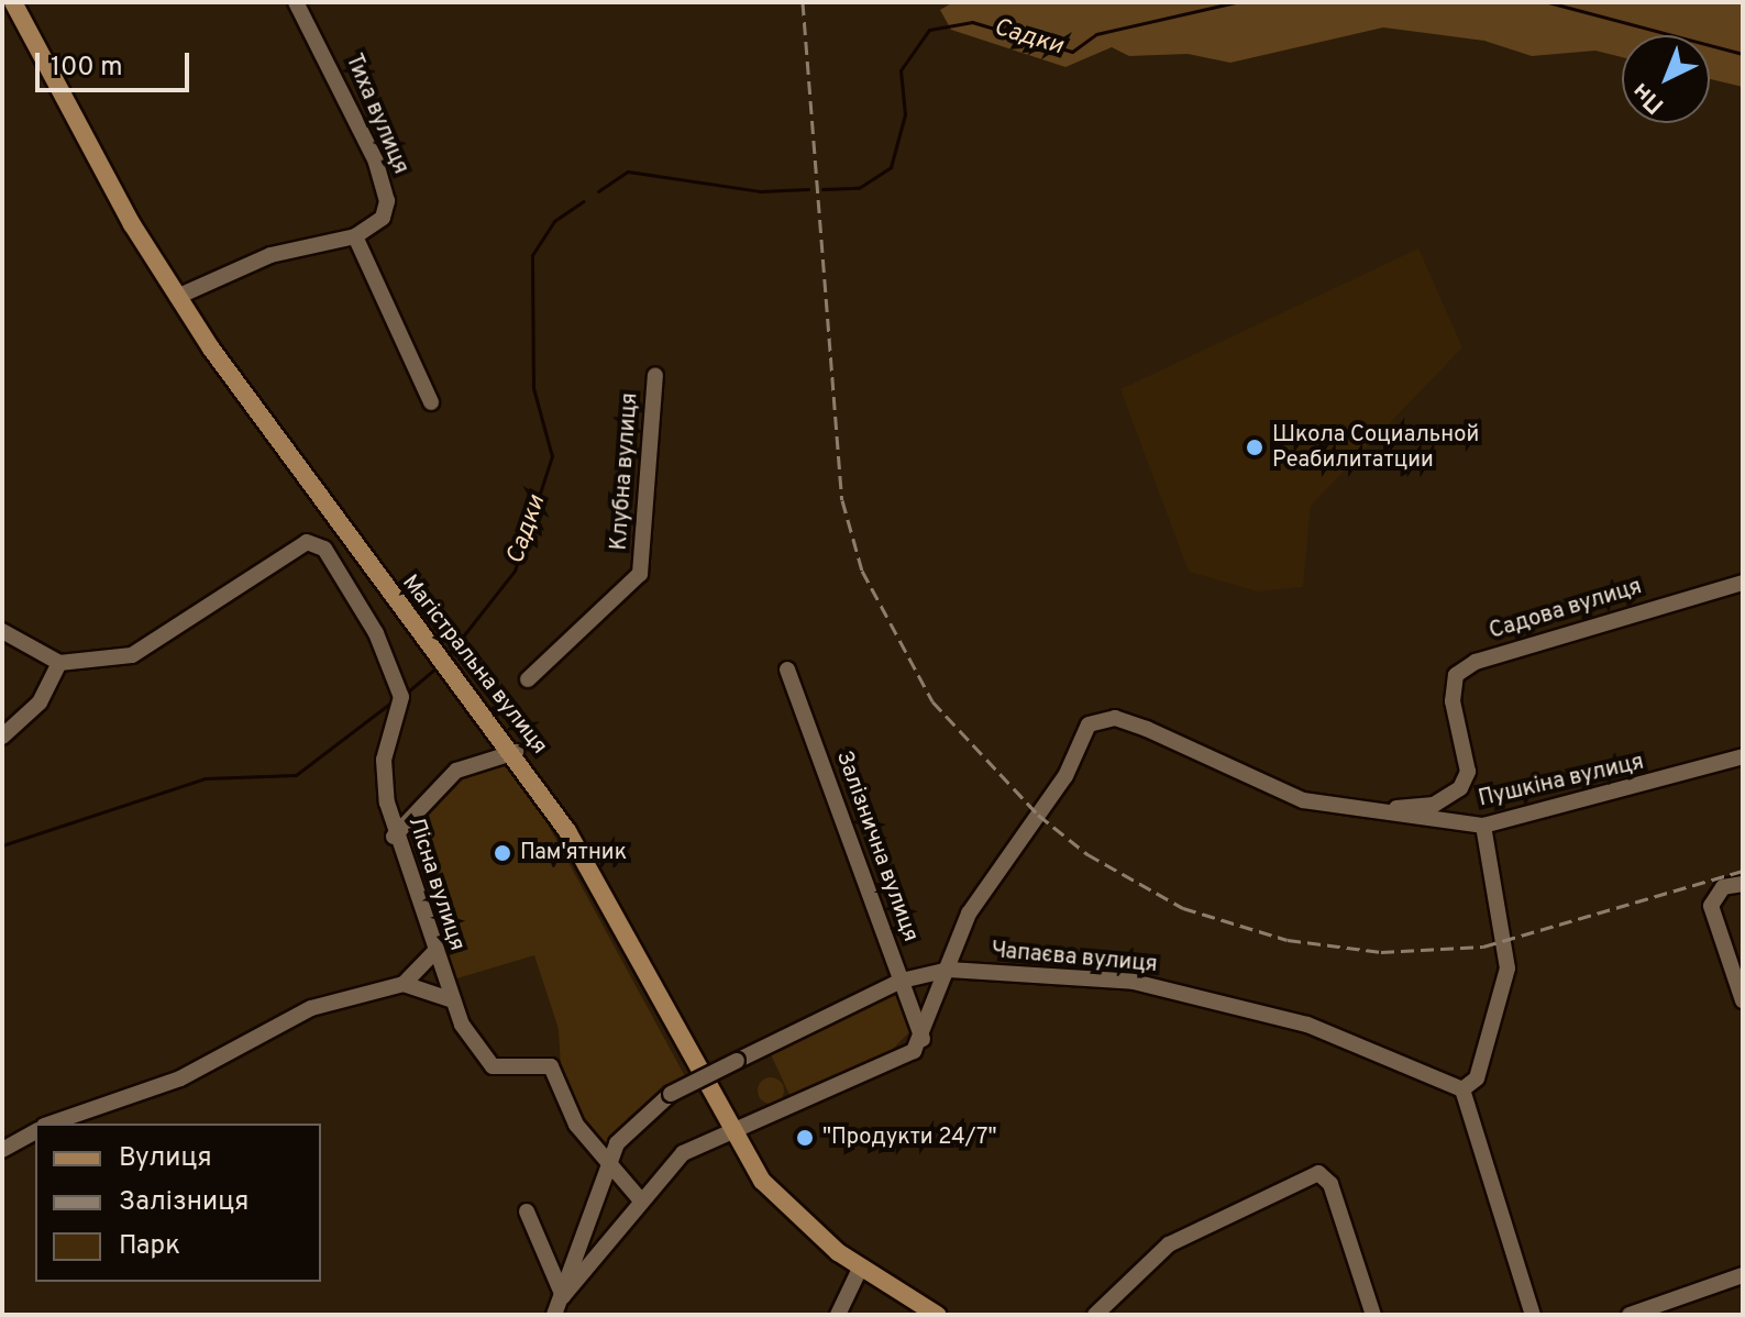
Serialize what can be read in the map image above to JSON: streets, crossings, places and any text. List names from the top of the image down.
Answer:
{
  "streets": {
    "main road": ["Магістральна вулиця"],
    "street": [
      "Тиха вулиця",
      "Клубна вулиця",
      "Садова вулиця",
      "Пушкіна вулиця",
      "Залізнична вулиця",
      "Лісна вулиця",
      "Чапаєва вулиця"
    ]
  },
  "crossings": [
    ["Садова вулиця", "Пушкіна вулиця"],
    ["Пушкіна вулиця", "Чапаєва вулиця"],
    ["Залізнична вулиця", "Чапаєва вулиця"],
    ["Лісна вулиця", "Чапаєва вулиця"]
  ],
  "water": ["Садки"],
  "places": ["Школа Социальной Реабилитатции", "Пам'ятник", "\"Продукти 24/7\""],
  "legend": ["Вулиця", "Залізниця", "Парк"],
  "scale_bar": "100 m",
  "north": "bottom left"
}
